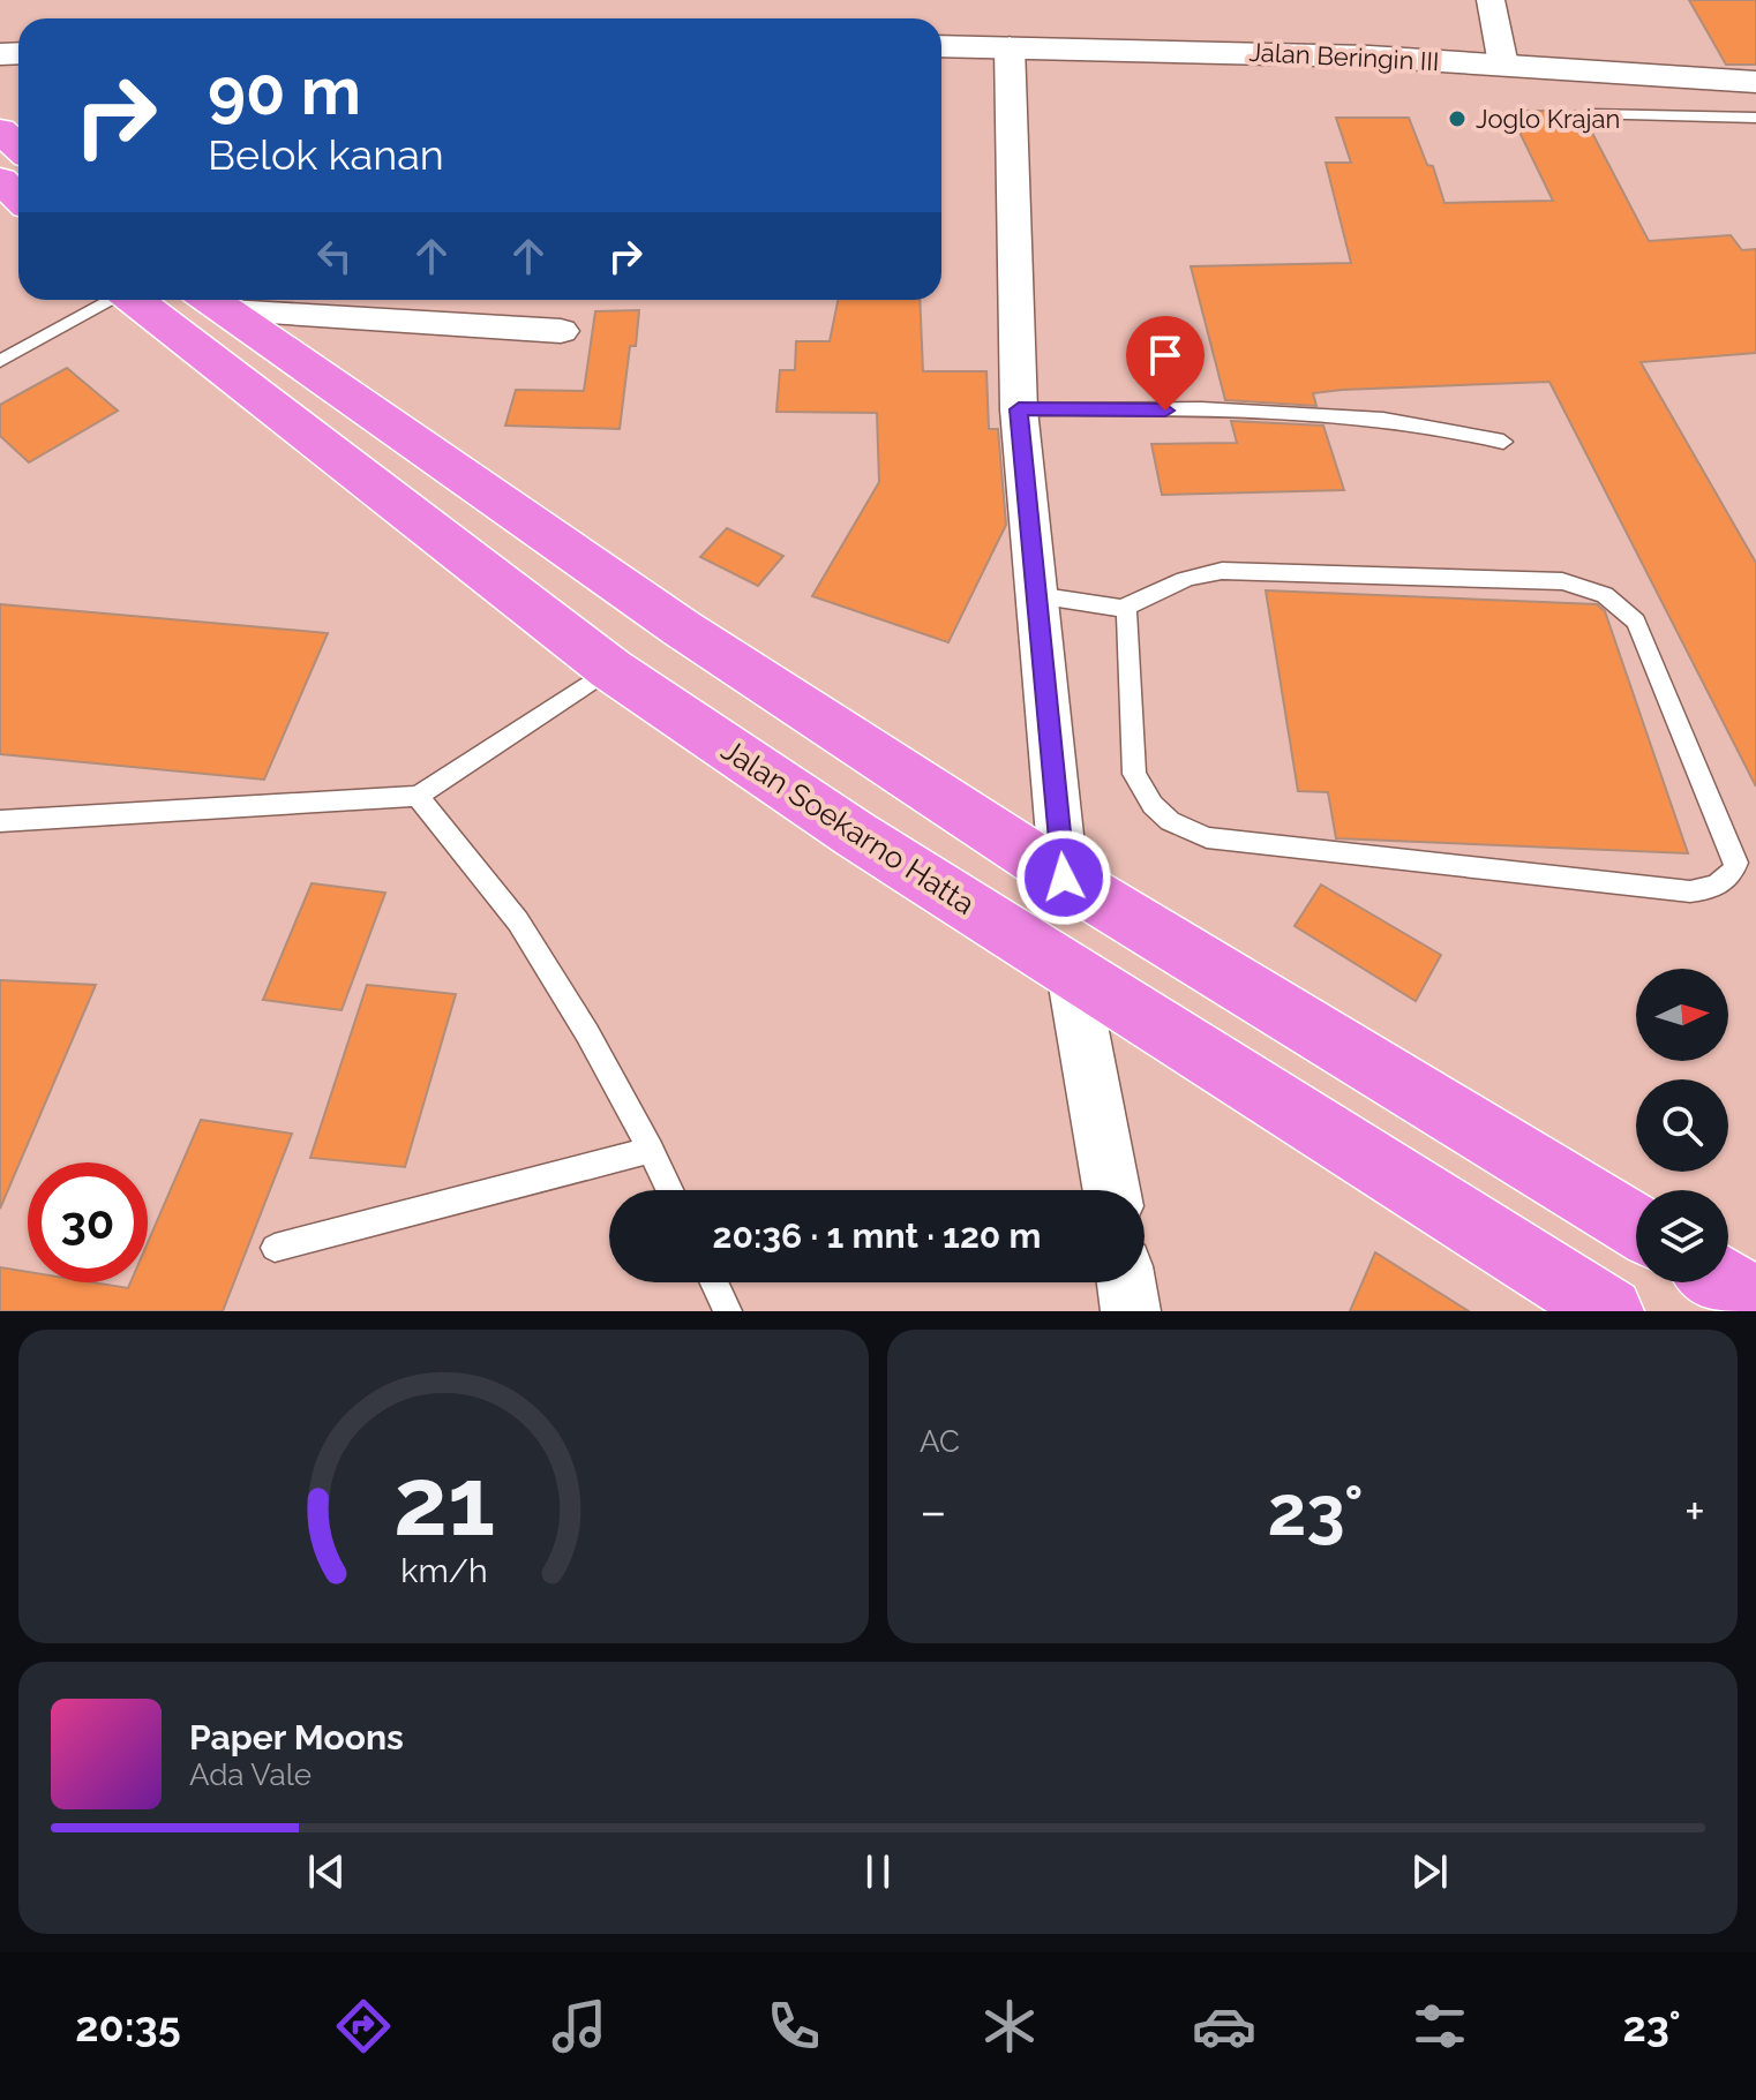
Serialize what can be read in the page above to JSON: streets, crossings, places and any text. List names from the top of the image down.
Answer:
{
  "streets": {
    "highway": ["Jalan Soekarno Hatta"],
    "street": ["Jalan Beringin III"]
  },
  "places": ["Joglo Krajan"],
  "north": "right",
  "page": {
    "turn": ["90 m", "Belok kanan"],
    "limit": "30",
    "trip": "20:36 · 1 mnt · 120 m",
    "tile": "AC",
    "heat": ["−", "23°", "+"],
    "song": ["Paper Moons", "Ada Vale"],
    "tabs": ["20:35", "23°"],
    "gauge": ["21", "km/h"]
  }
}
